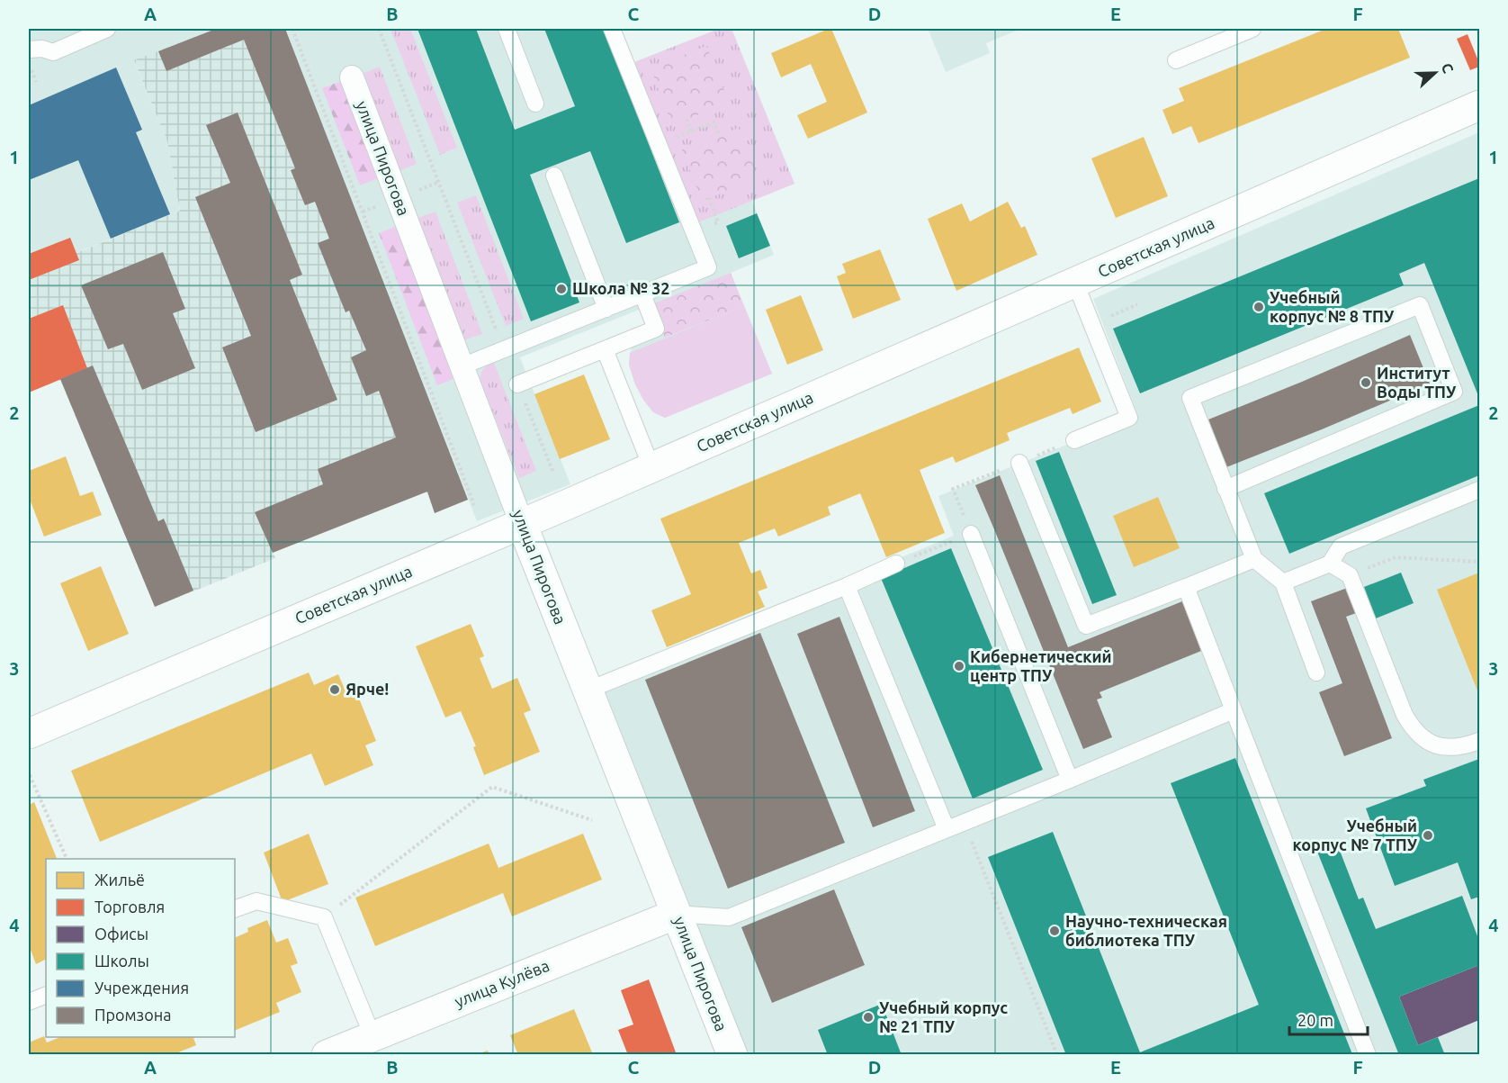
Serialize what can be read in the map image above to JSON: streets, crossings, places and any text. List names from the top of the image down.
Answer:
{
  "streets": {
    "street": ["улица Пирогова", "Советская улица", "улица Кулёва"]
  },
  "crossings": [
    ["улица Пирогова", "Советская улица"],
    ["улица Пирогова", "улица Кулёва"]
  ],
  "places": [
    "Школа № 32",
    "Учебный корпус № 8 ТПУ",
    "Институт Воды ТПУ",
    "Кибернетический центр ТПУ",
    "Ярче!",
    "Учебный корпус № 7 ТПУ",
    "Научно-техническая библиотека ТПУ",
    "Учебный корпус № 21 ТПУ"
  ],
  "legend": [
    "Жильё",
    "Торговля",
    "Офисы",
    "Школы",
    "Учреждения",
    "Промзона"
  ],
  "scale_bar": "20 m",
  "north": "right",
  "grid": {
    "columns": [
      "A",
      "B",
      "C",
      "D",
      "E",
      "F"
    ],
    "rows": [
      "1",
      "2",
      "3",
      "4"
    ]
  }
}
